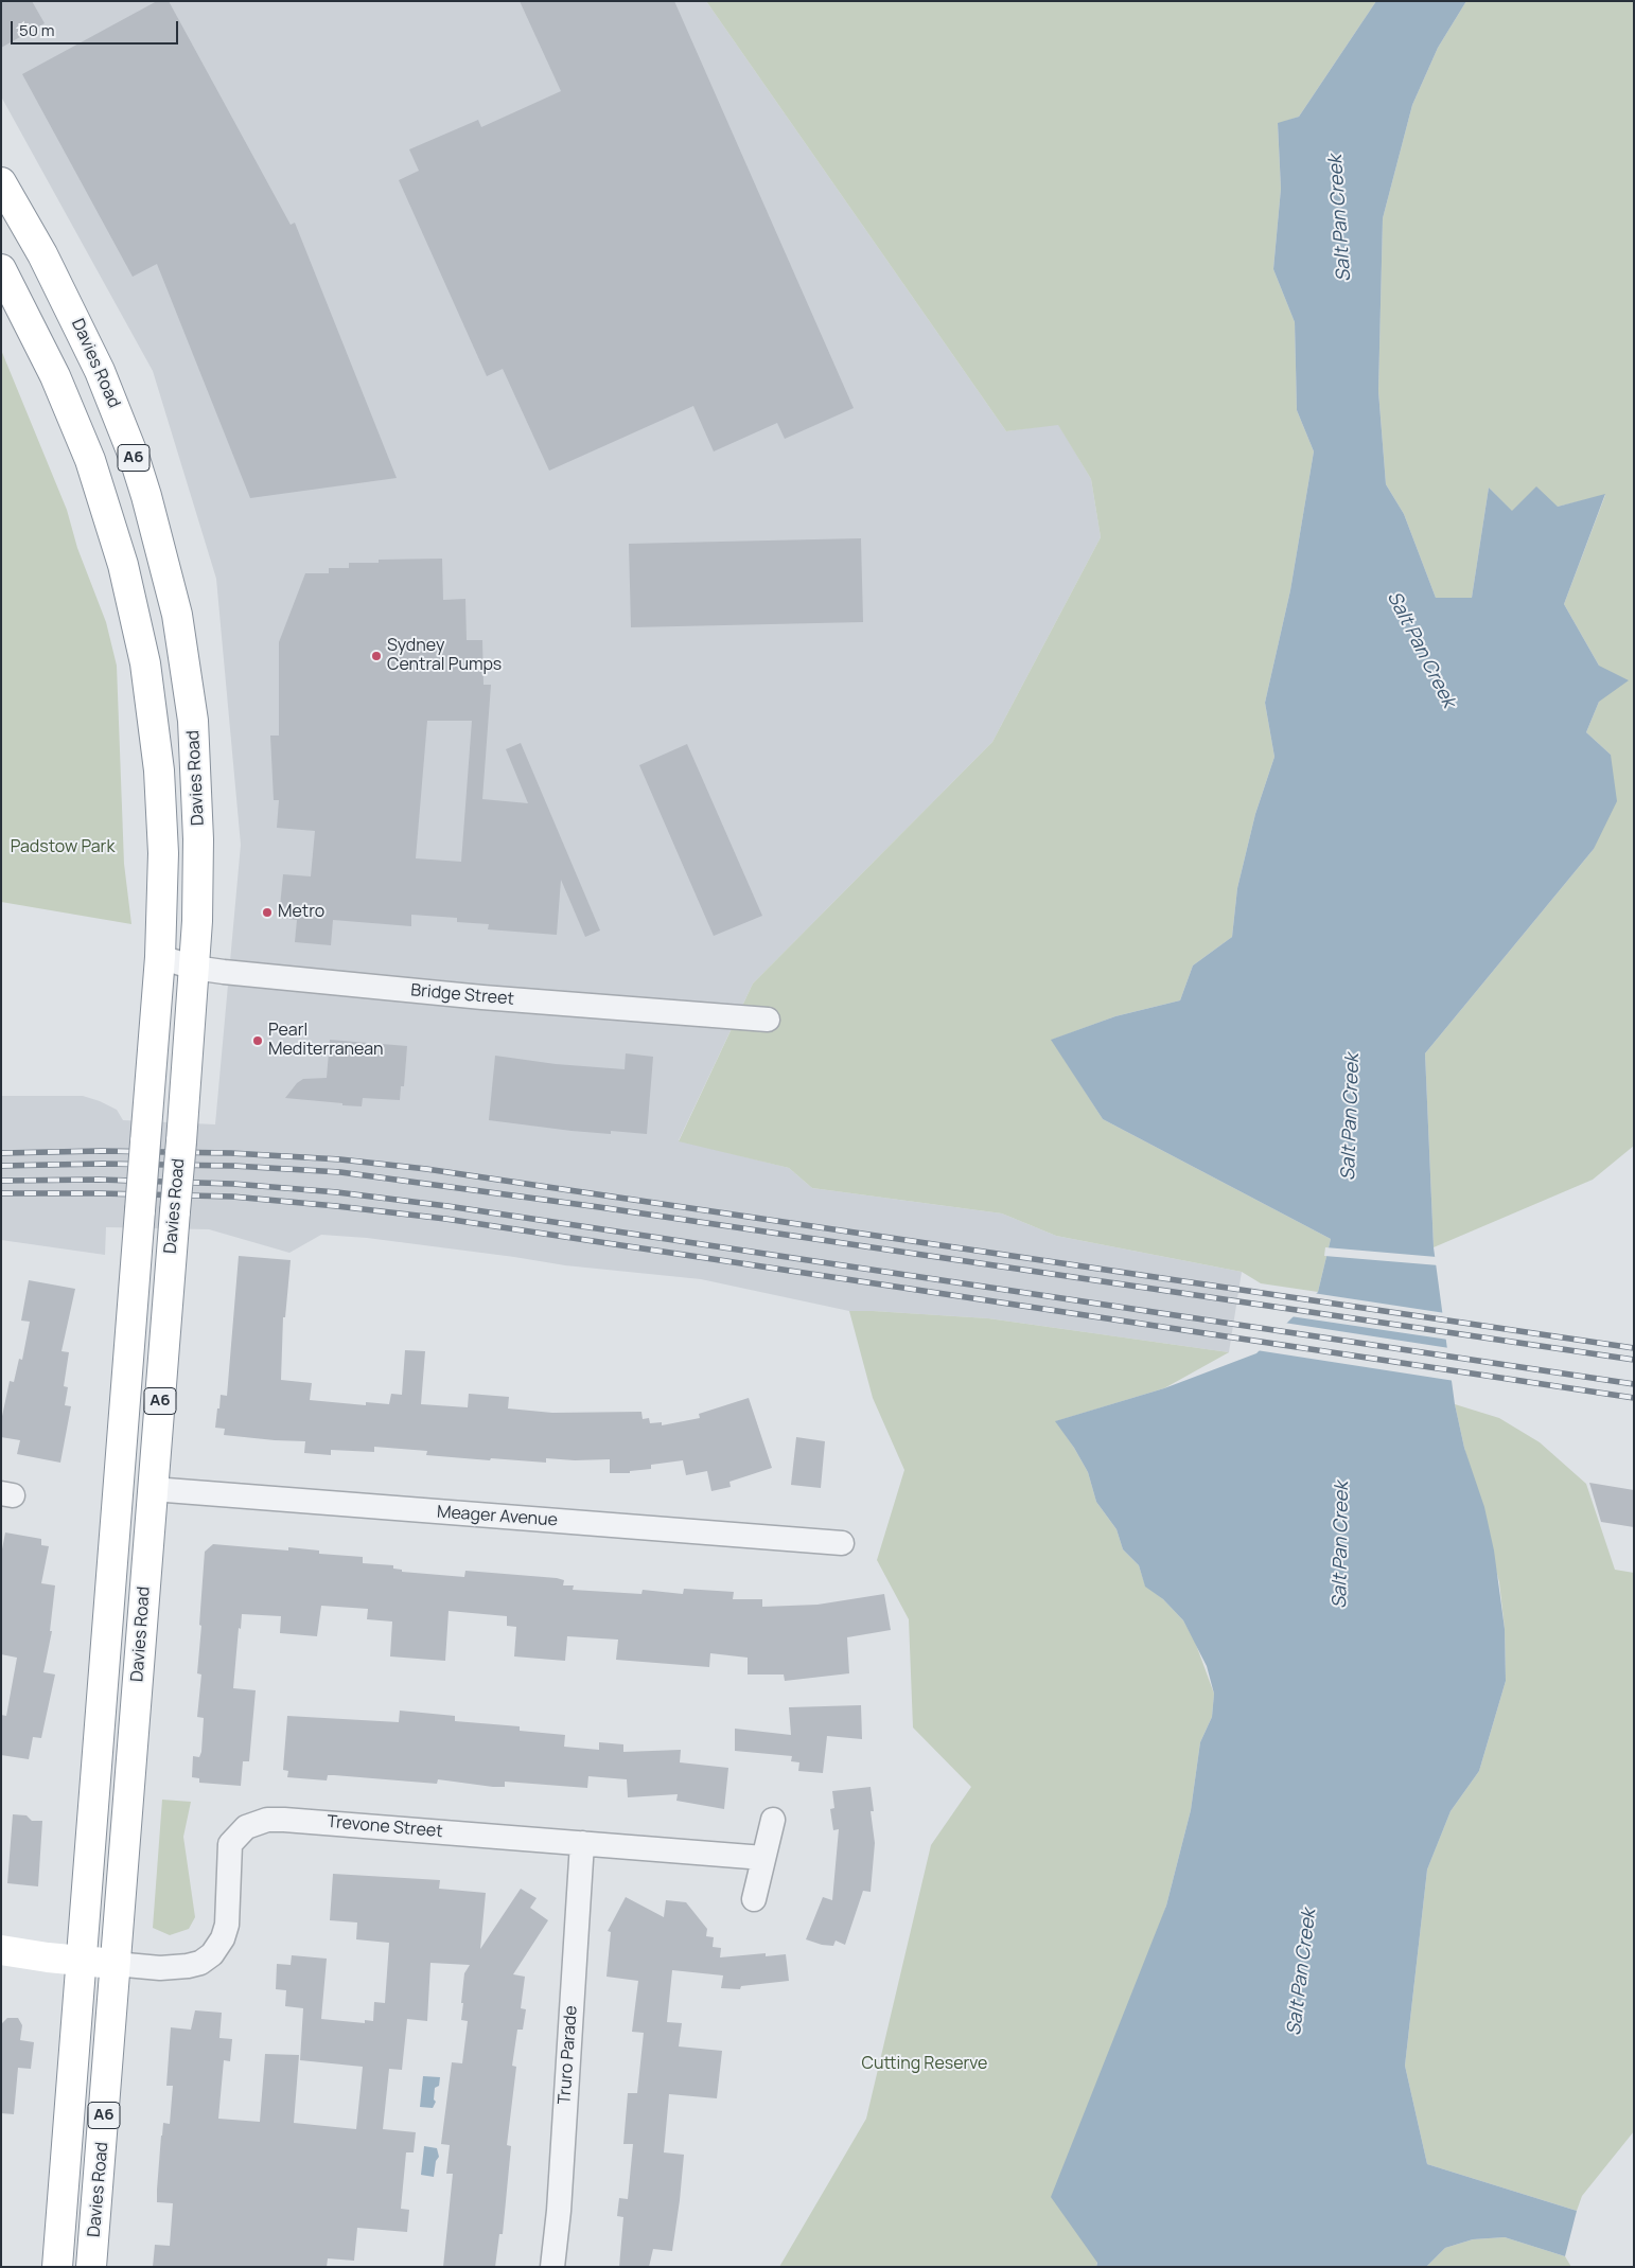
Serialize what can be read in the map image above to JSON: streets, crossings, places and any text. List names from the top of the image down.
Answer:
{
  "streets": {
    "main road": ["Davies Road", "A6"],
    "street": [
      "Bridge Street",
      "Meager Avenue",
      "Trevone Street",
      "Truro Parade"
    ]
  },
  "crossings": [
    ["Davies Road", "Bridge Street"],
    ["Davies Road", "Meager Avenue"],
    ["Davies Road", "Trevone Street"],
    ["Trevone Street", "Truro Parade"]
  ],
  "water": ["Salt Pan Creek"],
  "parks": ["Padstow Park", "Cutting Reserve"],
  "places": ["Sydney Central Pumps", "Metro", "Pearl Mediterranean"],
  "scale_bar": "50 m"
}
